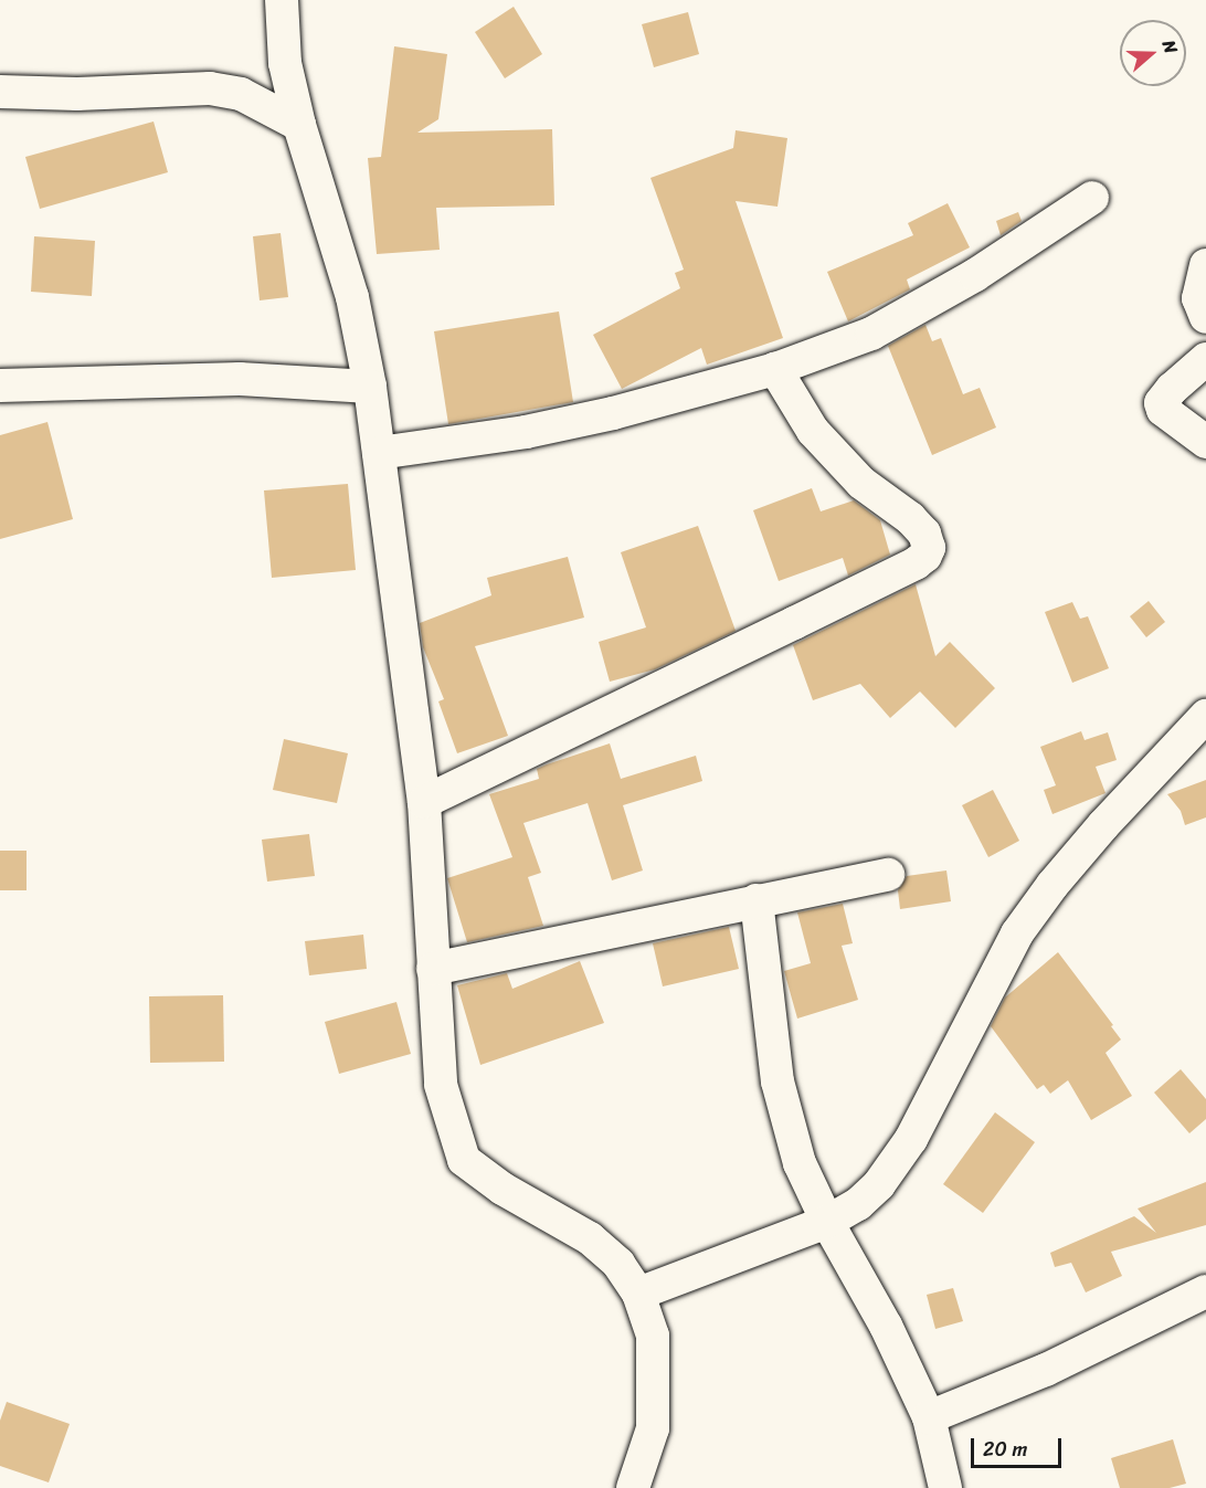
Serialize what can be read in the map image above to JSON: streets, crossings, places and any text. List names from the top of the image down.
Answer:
{
  "scale_bar": "20 m",
  "north": "right"
}
